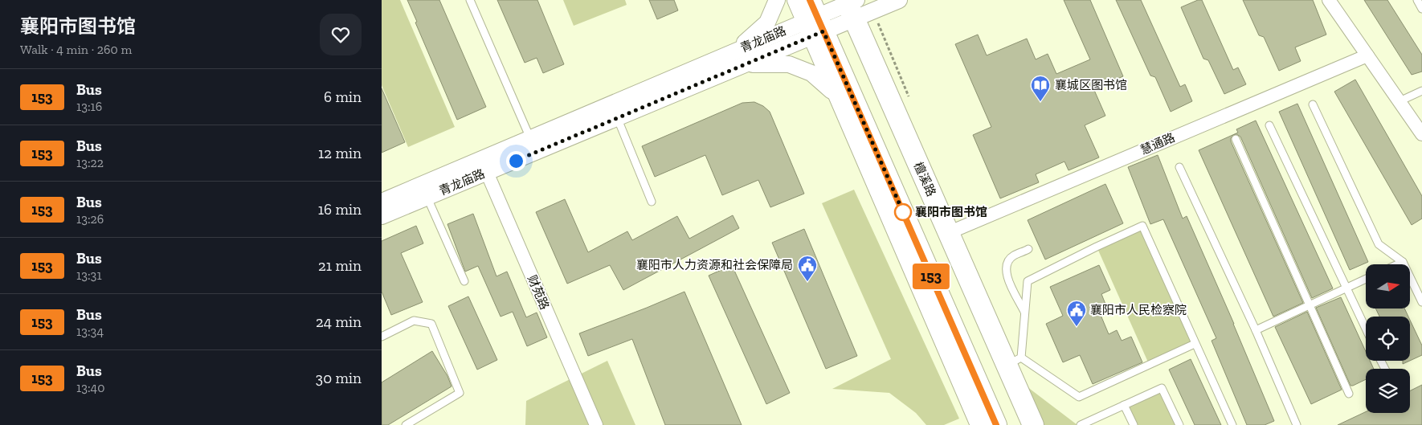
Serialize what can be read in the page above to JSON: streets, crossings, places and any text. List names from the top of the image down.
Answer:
{
  "streets": {
    "main road": ["檀溪路"],
    "street": ["青龙庙路", "慧通路", "财苑路"]
  },
  "crossings": [
    ["青龙庙路", "檀溪路"],
    ["青龙庙路", "财苑路"],
    ["慧通路", "檀溪路"]
  ],
  "places": {
    "library": ["襄城区图书馆"],
    "other": ["襄阳市图书馆"],
    "public building": ["襄阳市人力资源和社会保障局", "襄阳市人民检察院"]
  },
  "lines": ["bus line 153"],
  "north": "right",
  "page": {
    "heading": ["襄阳市图书馆", "Walk · 4 min · 260 m"],
    "on_map": "153",
    "list": [
      {
        "mark": "153",
        "name": "Bus",
        "note": "13:16",
        "value": "6 min"
      },
      {
        "mark": "153",
        "name": "Bus",
        "note": "13:22",
        "value": "12 min"
      },
      {
        "mark": "153",
        "name": "Bus",
        "note": "13:26",
        "value": "16 min"
      },
      {
        "mark": "153",
        "name": "Bus",
        "note": "13:31",
        "value": "21 min"
      },
      {
        "mark": "153",
        "name": "Bus",
        "note": "13:34",
        "value": "24 min"
      },
      {
        "mark": "153",
        "name": "Bus",
        "note": "13:40",
        "value": "30 min"
      }
    ]
  }
}
